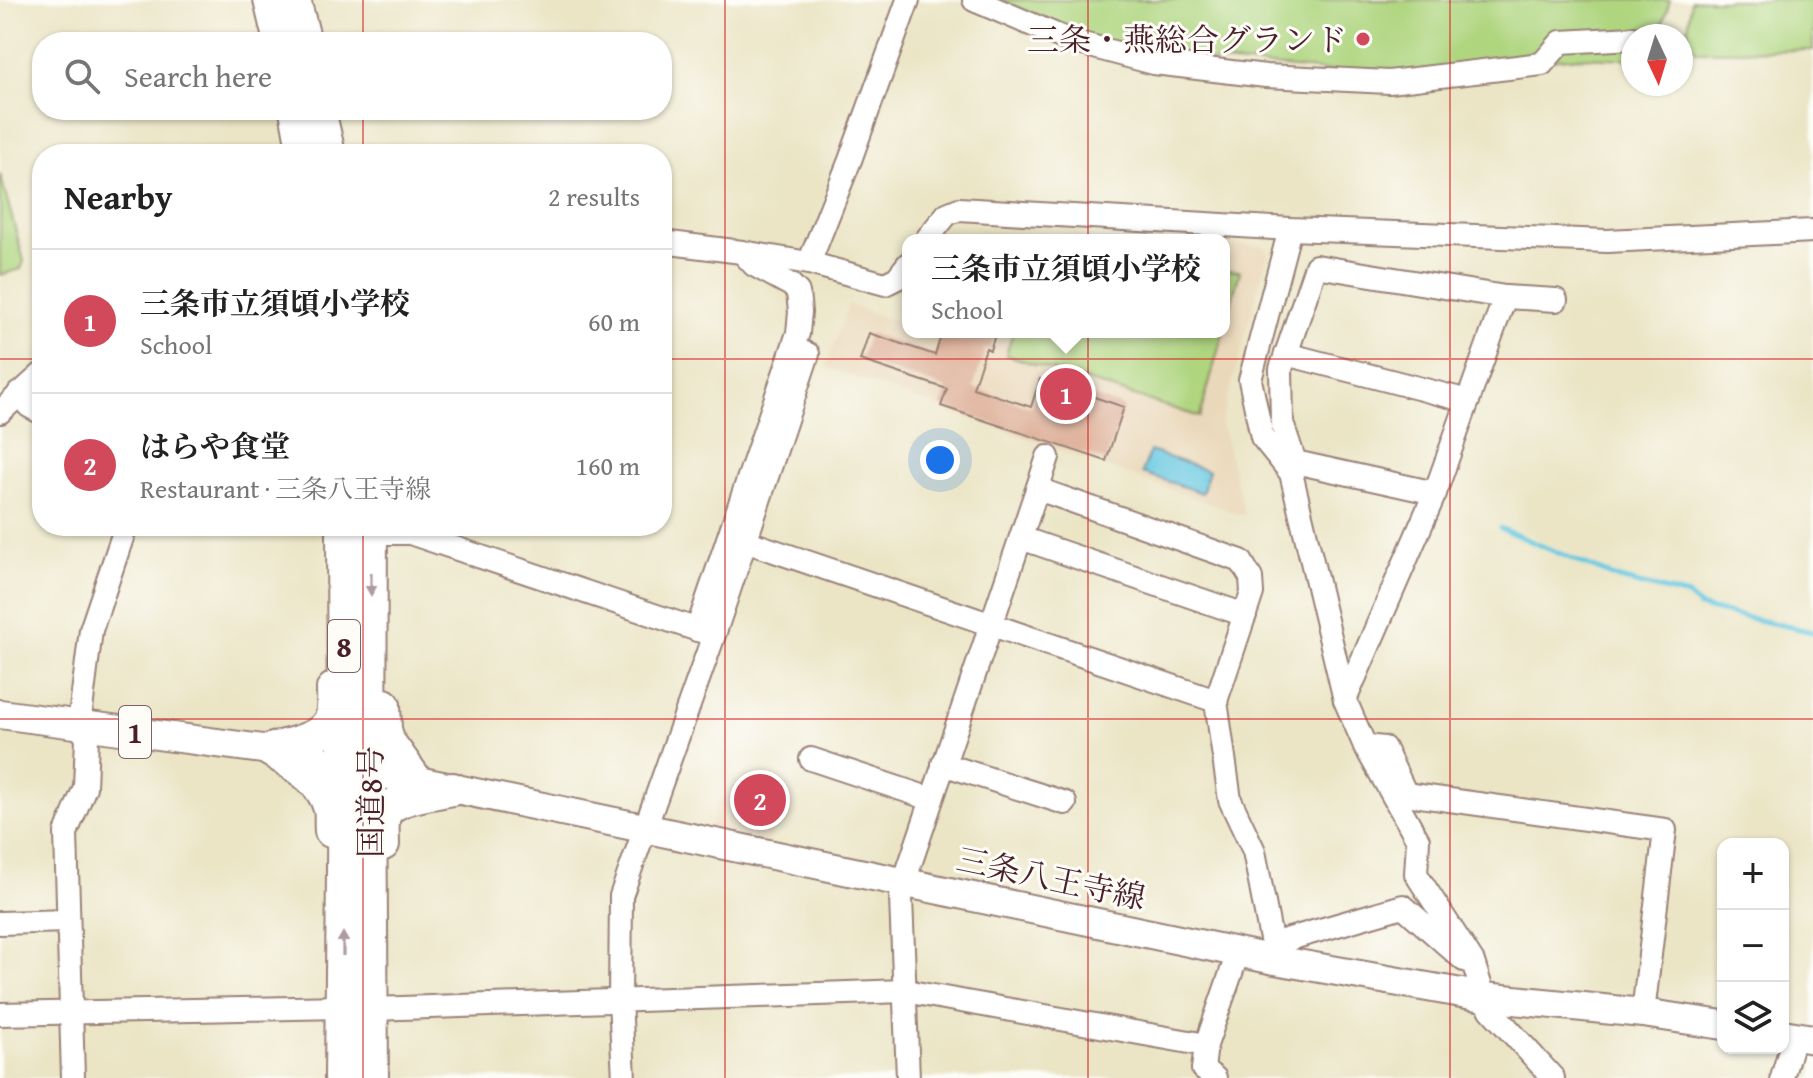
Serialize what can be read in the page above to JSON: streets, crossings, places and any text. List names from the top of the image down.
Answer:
{
  "streets": {
    "highway": ["8", "国道8号"],
    "main road": ["1", "三条八王寺線"]
  },
  "crossings": [
    ["1", "国道8号"],
    ["1", "三条八王寺線"],
    ["国道8号", "三条八王寺線"]
  ],
  "places": ["三条・燕総合グランド"],
  "north": "bottom",
  "page": {
    "search": "Search here",
    "heading": ["Nearby", "2 results"],
    "popup": ["三条市立須頃小学校", "School"],
    "list": [
      {
        "mark": "1",
        "name": "三条市立須頃小学校",
        "note": "School",
        "value": "60 m"
      },
      {
        "mark": "2",
        "name": "はらや食堂",
        "note": "Restaurant · 三条八王寺線",
        "value": "160 m"
      }
    ],
    "pins": ["1", "2"],
    "map_buttons": ["+", "−"]
  }
}
